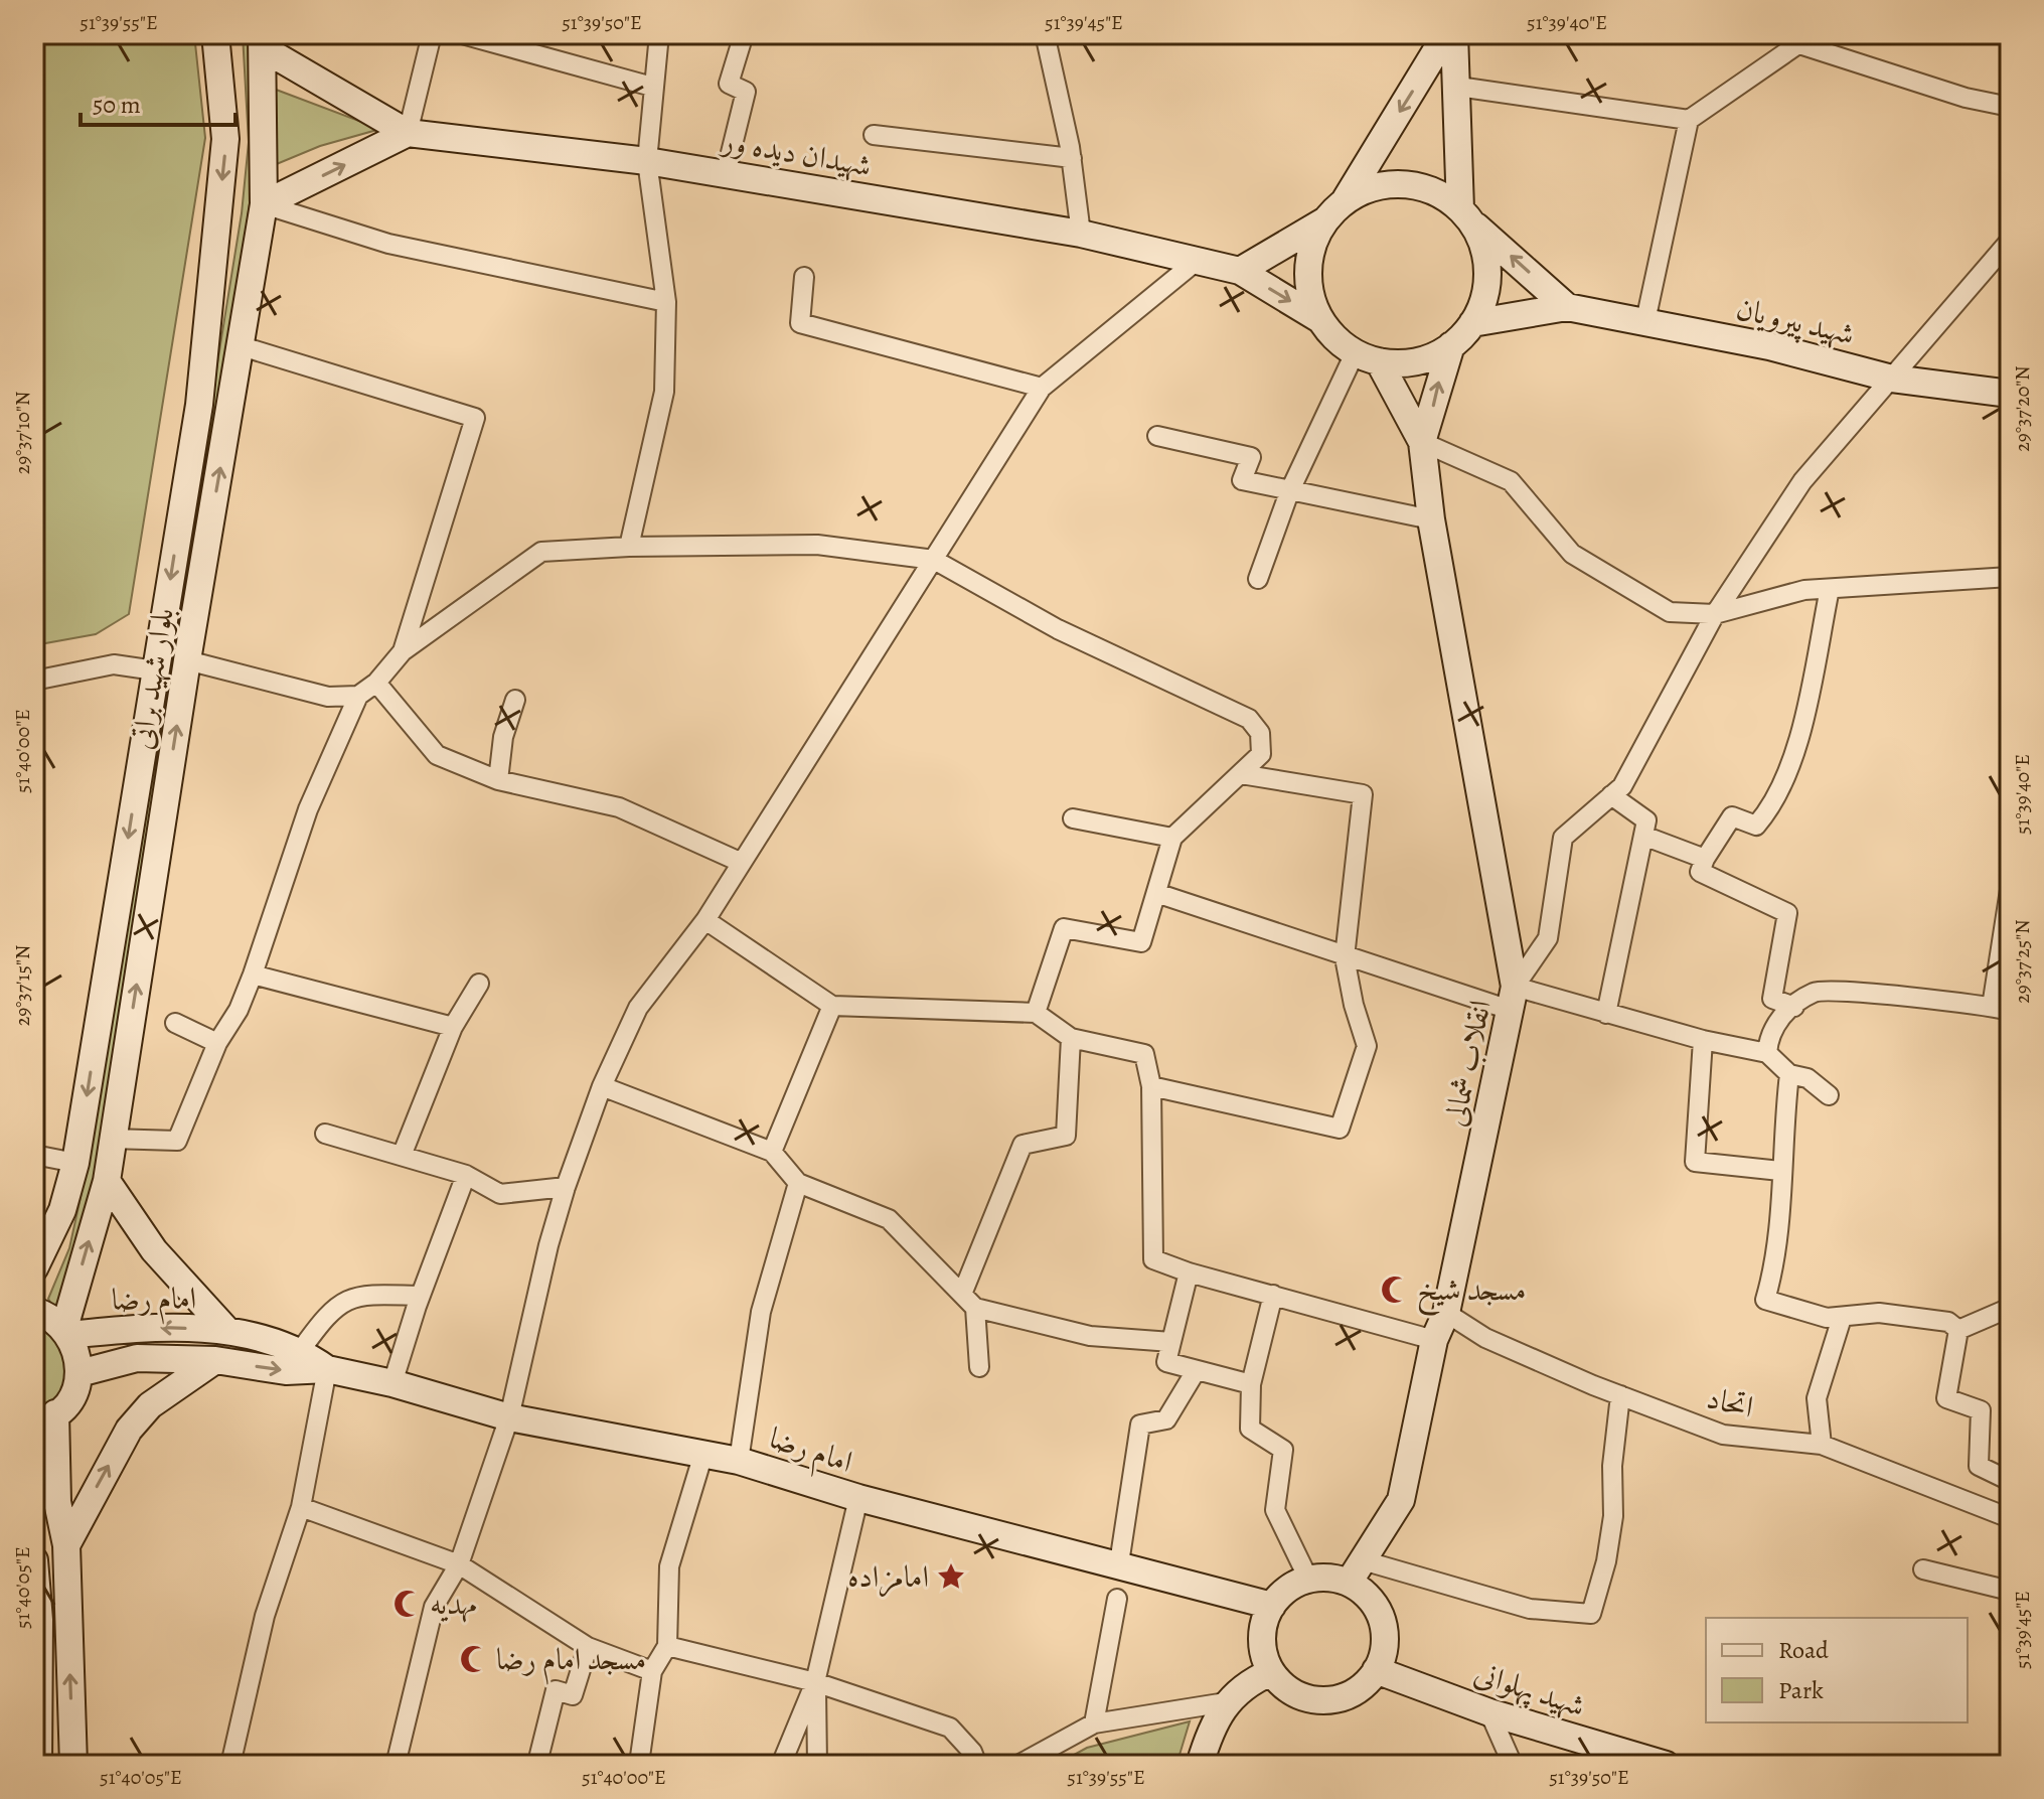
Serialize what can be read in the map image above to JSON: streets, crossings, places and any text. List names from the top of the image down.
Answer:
{
  "streets": {
    "main road": [
      "شهیدان دیده ور",
      "شهید پیرویان",
      "بلوار شهید براتی",
      "انقلاب شمالی",
      "امام رضا",
      "شهید پهلوانی"
    ],
    "street": ["اتحاد"]
  },
  "crossings": [
    ["شهیدان دیده ور", "بلوار شهید براتی"],
    ["بلوار شهید براتی", "امام رضا"],
    ["انقلاب شمالی", "امام رضا"],
    ["انقلاب شمالی", "اتحاد"],
    ["انقلاب شمالی", "شهید پهلوانی"],
    ["امام رضا", "شهید پهلوانی"]
  ],
  "places": {
    "mosque": ["مسجد شیخ", "مهدیه", "مسجد امام رضا"],
    "place": ["امامزاده"]
  },
  "legend": ["Road", "Park"],
  "scale_bar": "50 m",
  "coordinates": [
    "51°39'55\"E",
    "51°39'50\"E",
    "51°39'45\"E",
    "51°39'40\"E",
    "29°37'20\"N",
    "29°37'10\"N",
    "51°40'00\"E",
    "29°37'25\"N",
    "29°37'15\"N",
    "51°40'05\"E"
  ]
}
